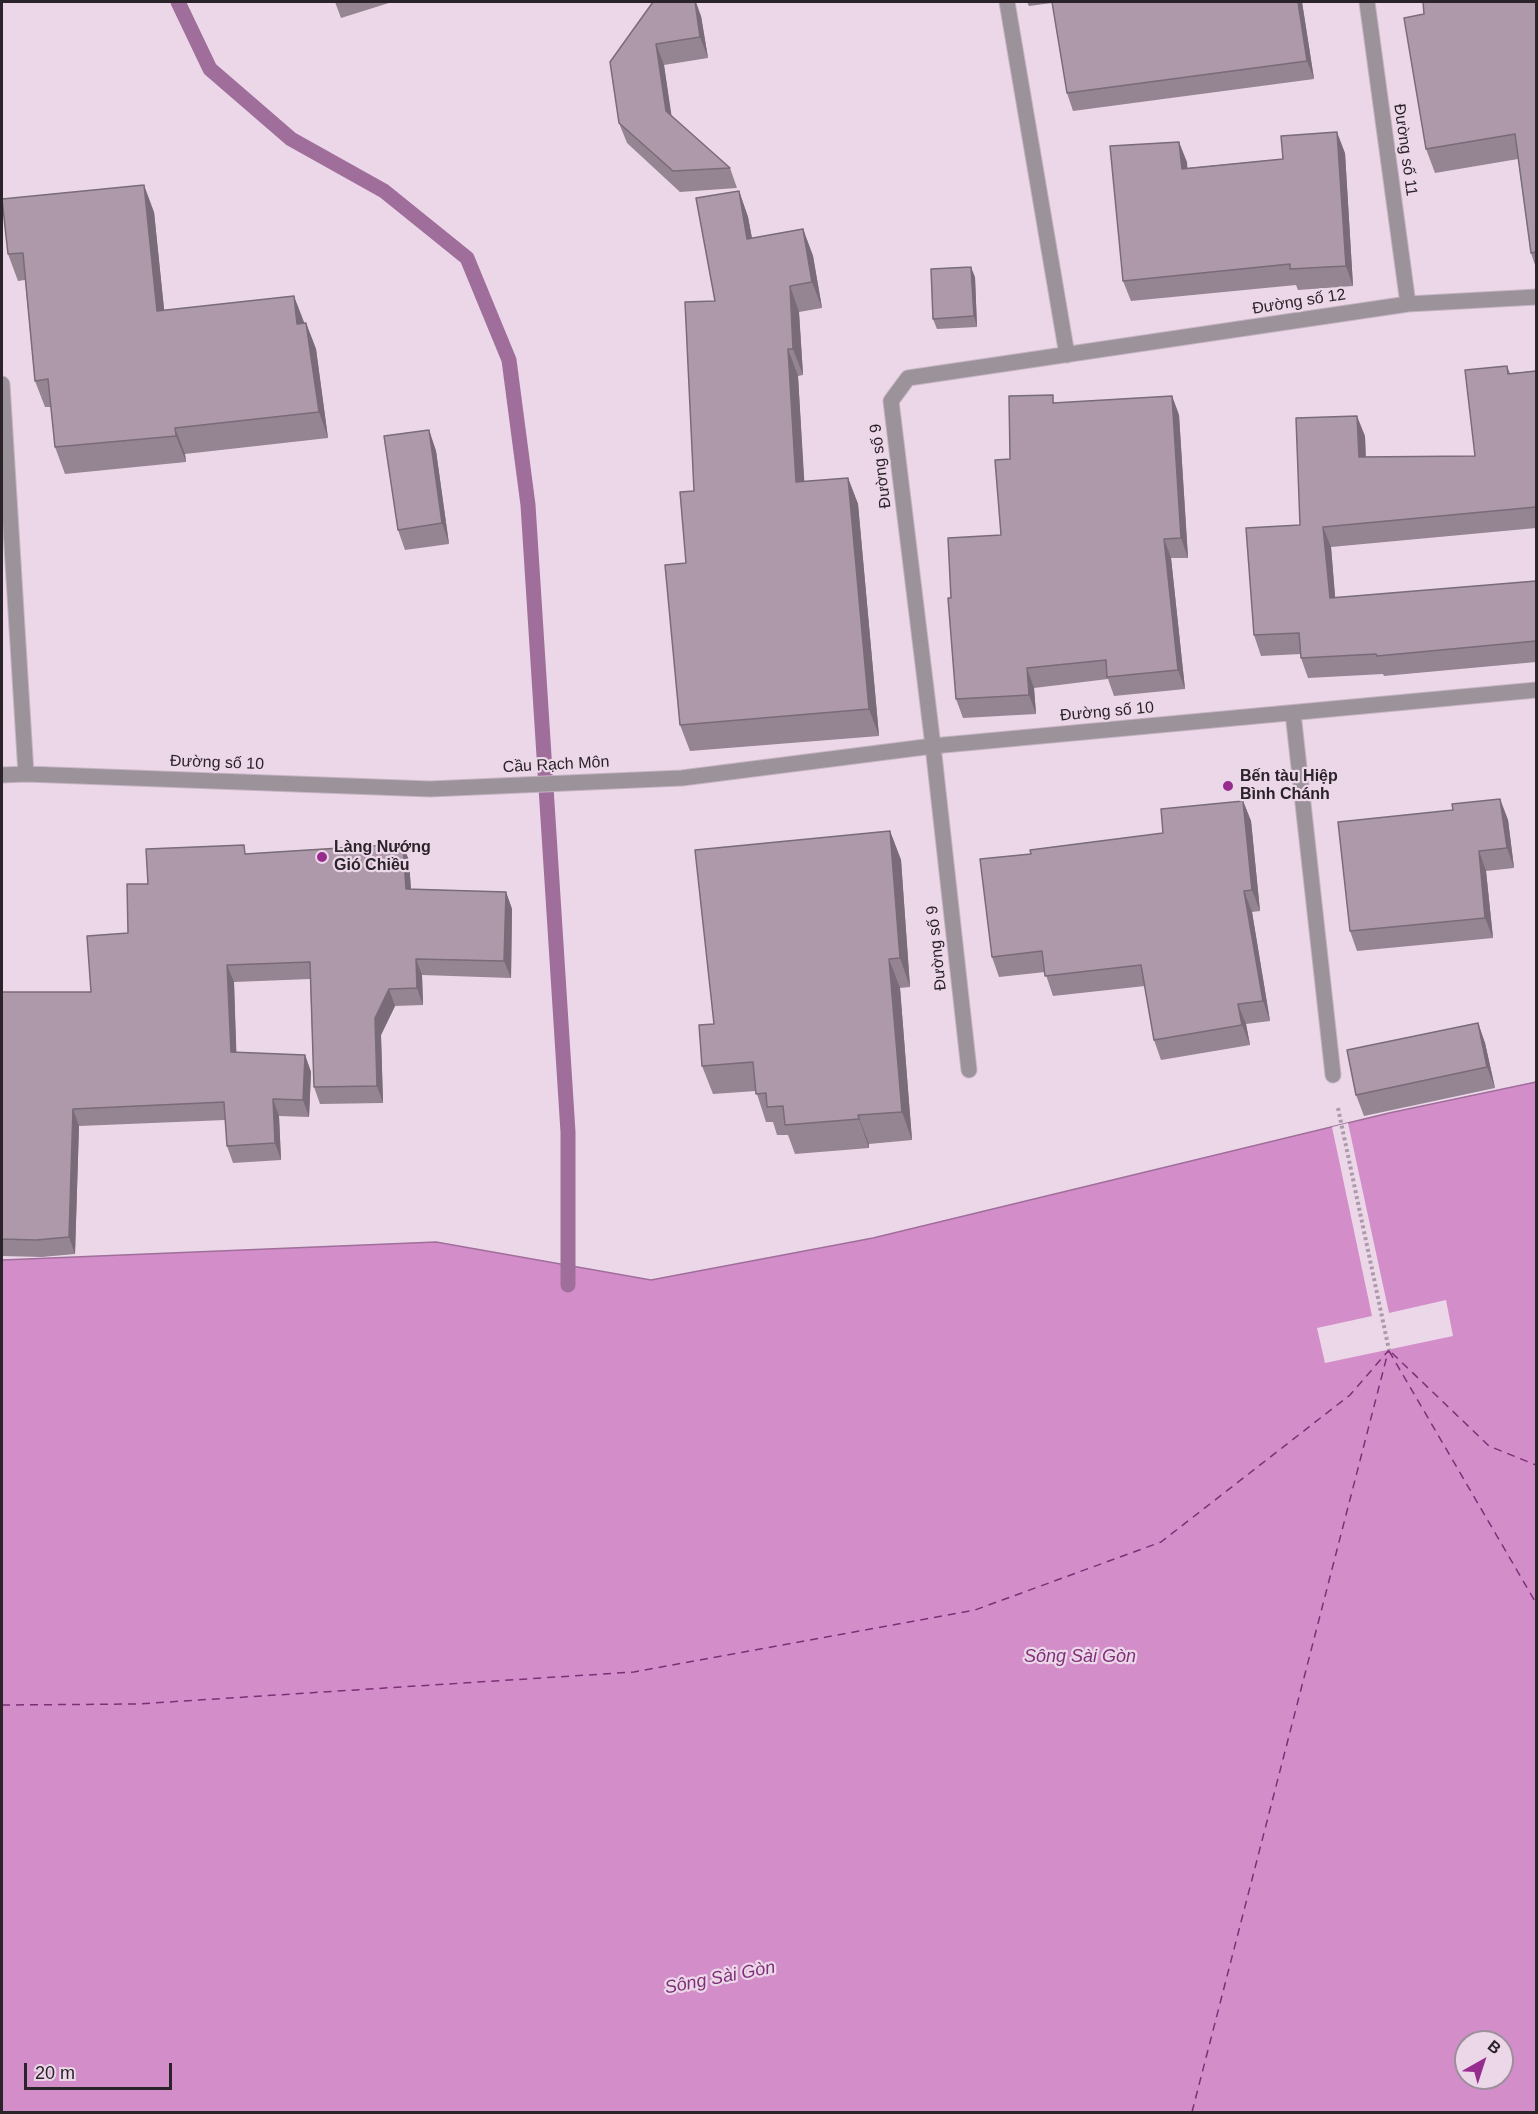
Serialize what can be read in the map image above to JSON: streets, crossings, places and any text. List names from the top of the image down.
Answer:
{
  "streets": {
    "street": [
      "Đường số 11",
      "Đường số 12",
      "Đường số 9",
      "Đường số 10",
      "Cầu Rạch Môn"
    ]
  },
  "crossings": [
    ["Đường số 11", "Đường số 12"],
    ["Đường số 12", "Đường số 9"],
    ["Đường số 9", "Đường số 10"],
    ["Đường số 10", "Cầu Rạch Môn"]
  ],
  "water": ["Sông Sài Gòn"],
  "places": ["Bến tàu Hiệp Bình Chánh", "Làng Nướng Gió Chiều"],
  "scale_bar": "20 m",
  "north": "top right"
}
